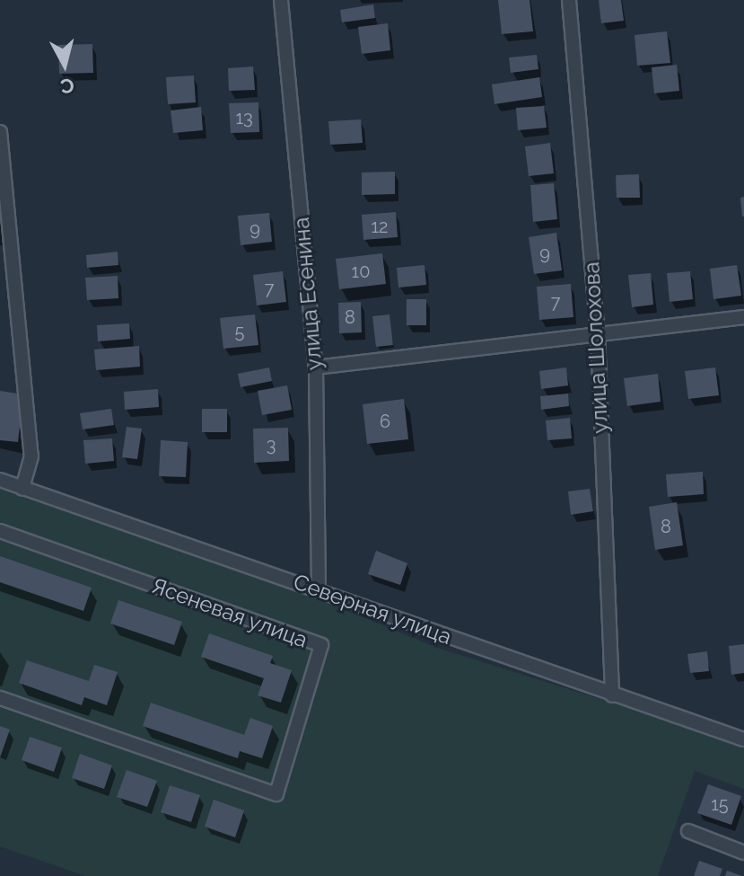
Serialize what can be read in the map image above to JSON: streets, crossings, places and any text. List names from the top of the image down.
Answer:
{
  "streets": {
    "street": [
      "улица Есенина",
      "улица Шолохова",
      "Северная улица",
      "Ясеневая улица"
    ]
  },
  "crossings": [
    ["улица Есенина", "Северная улица"],
    ["улица Шолохова", "Северная улица"]
  ],
  "house_numbers": [
    "13",
    "12",
    "9",
    "9",
    "10",
    "7",
    "7",
    "8",
    "5",
    "6",
    "3",
    "8",
    "15"
  ],
  "north": "bottom"
}
